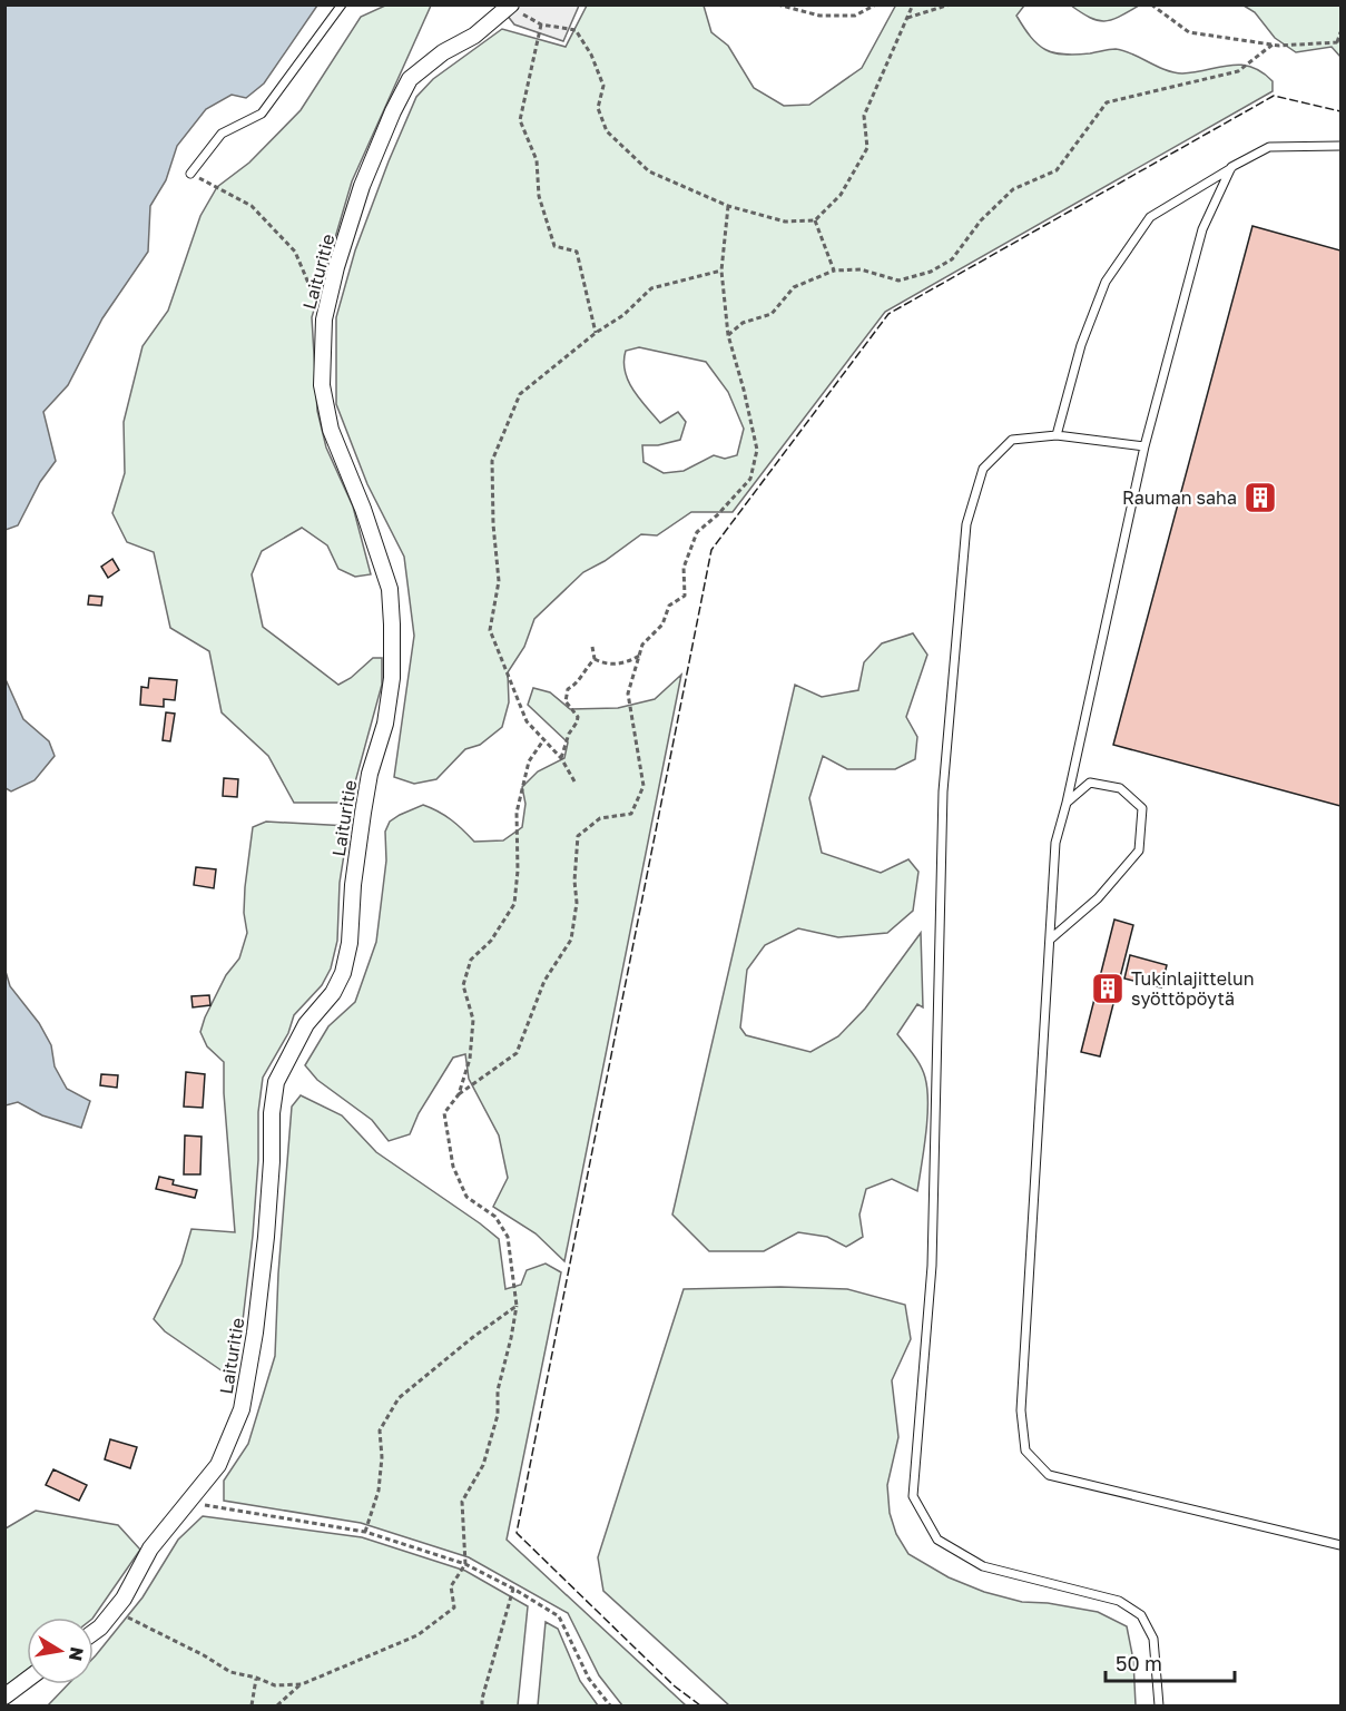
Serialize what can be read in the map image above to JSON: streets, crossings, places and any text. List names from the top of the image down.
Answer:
{
  "streets": {
    "street": ["Laituritie"]
  },
  "places": {
    "building": ["Rauman saha", "Tukinlajittelun syöttöpöytä"]
  },
  "scale_bar": "50 m",
  "north": "right"
}
